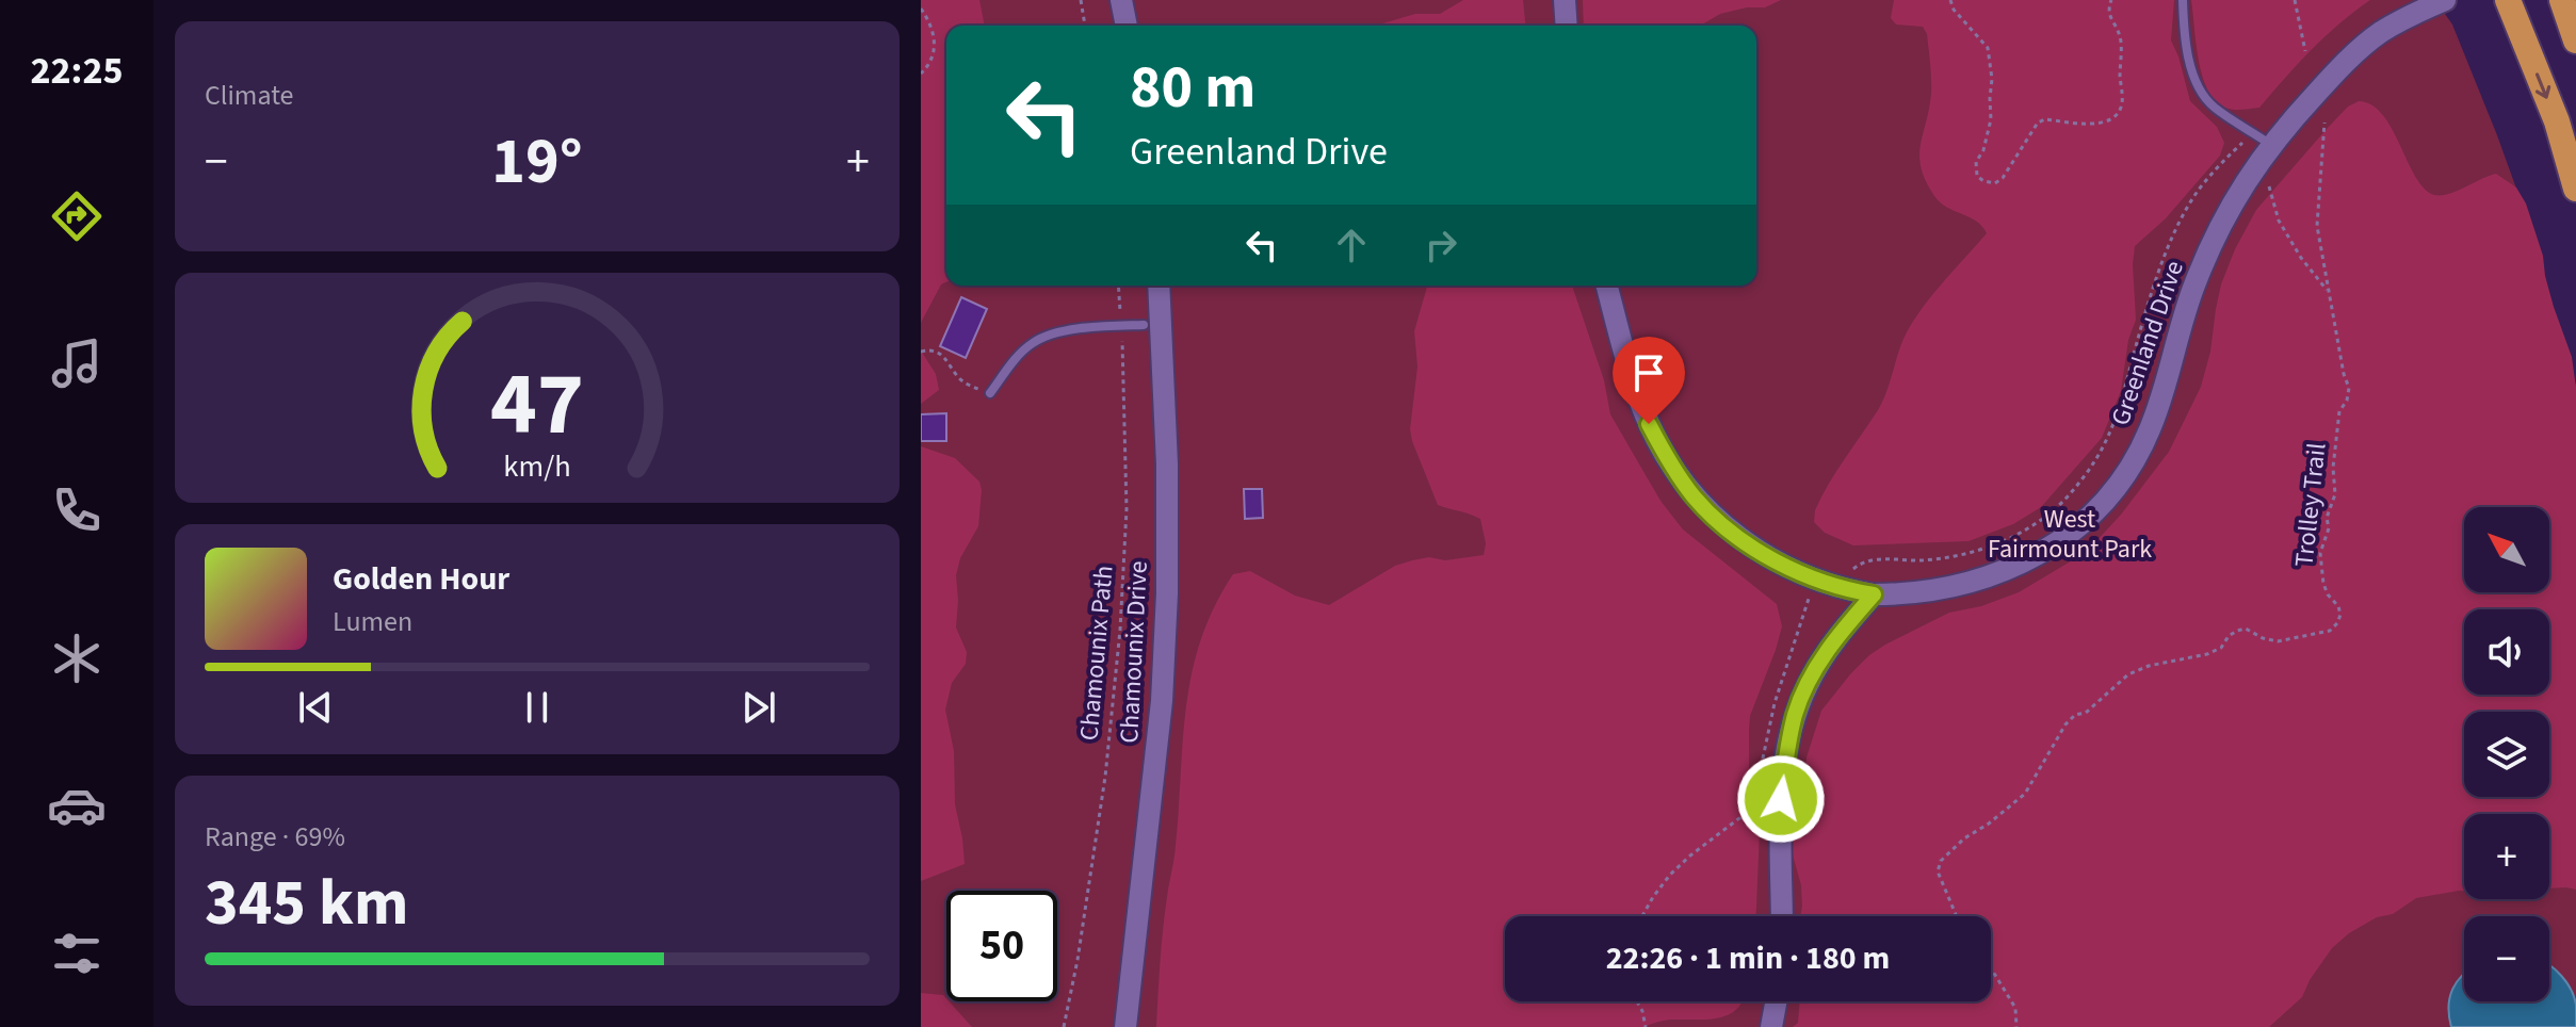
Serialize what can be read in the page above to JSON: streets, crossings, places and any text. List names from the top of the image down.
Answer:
{
  "streets": {
    "main road": ["Greenland Drive", "Chamounix Drive"],
    "path": ["Trolley Trail", "Chamounix Path"]
  },
  "parks": ["West Fairmount Park"],
  "north": "top left",
  "page": {
    "tabs": "22:25",
    "tile": [
      "Climate",
      ["Range · 69%", "345 km"]
    ],
    "turn": ["80 m", "Greenland Drive"],
    "heat": ["−", "19°", "+"],
    "map_buttons": ["+", "−"],
    "song": ["Golden Hour", "Lumen"],
    "limit": "50",
    "trip": "22:26 · 1 min · 180 m",
    "gauge": ["47", "km/h"]
  }
}
